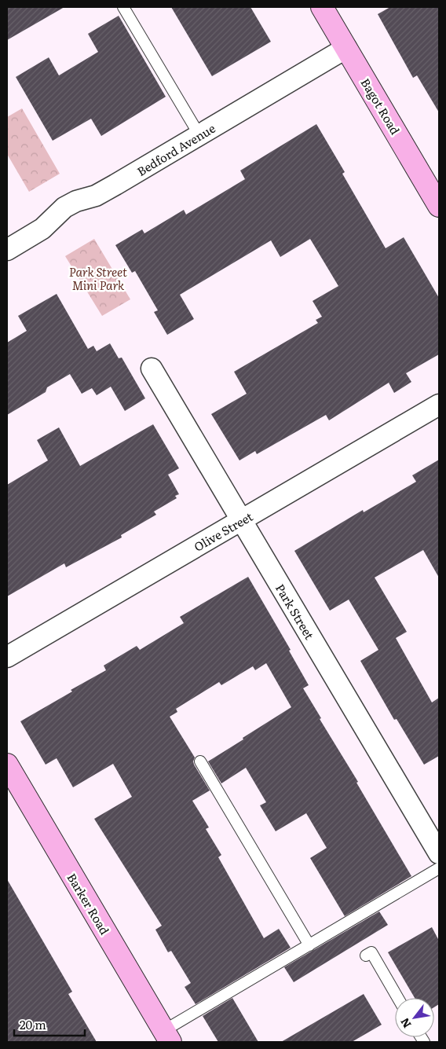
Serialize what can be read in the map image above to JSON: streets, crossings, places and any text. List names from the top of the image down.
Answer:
{
  "streets": {
    "street": [
      "Bagot Road",
      "Bedford Avenue",
      "Olive Street",
      "Park Street",
      "Barker Road"
    ]
  },
  "crossings": [
    ["Bagot Road", "Bedford Avenue"],
    ["Olive Street", "Park Street"]
  ],
  "parks": ["Park Street Mini Park"],
  "scale_bar": "20 m",
  "north": "bottom left"
}
